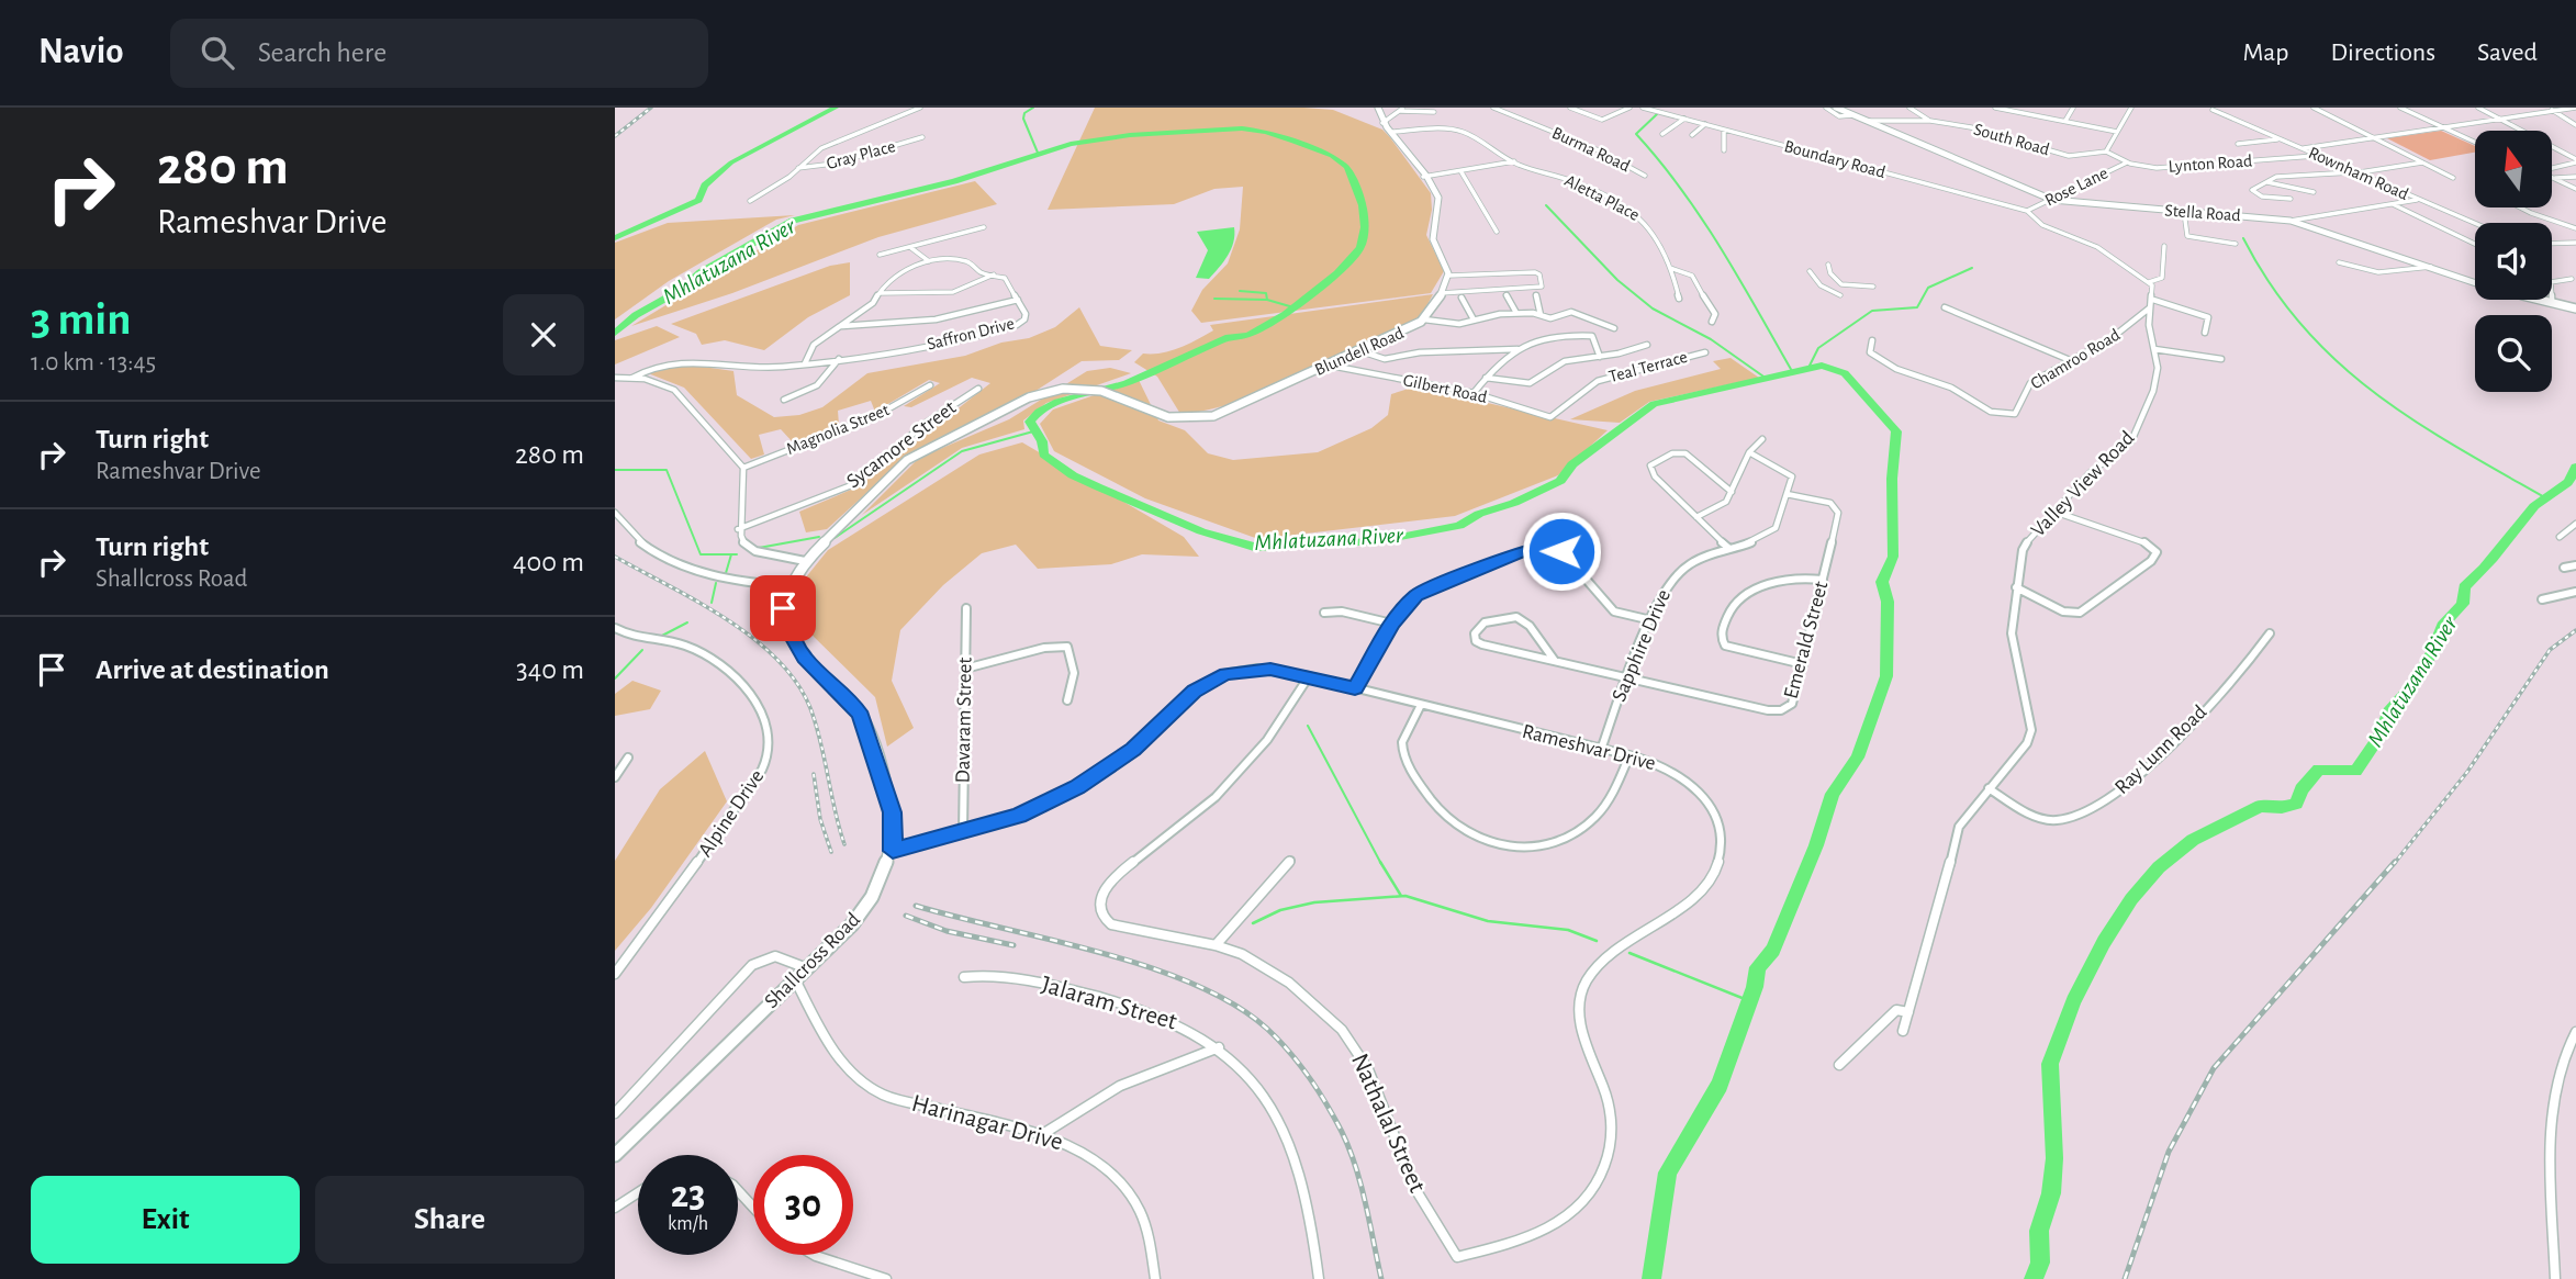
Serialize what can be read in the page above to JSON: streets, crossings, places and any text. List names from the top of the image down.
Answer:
{
  "streets": {
    "street": [
      "South Road",
      "Burma Road",
      "Gray Place",
      "Boundary Road",
      "Lynton Road",
      "Rownham Road",
      "Rose Lane",
      "Aletta Place",
      "Stella Road",
      "Saffron Drive",
      "Blundell Road",
      "Chamroo Road",
      "Teal Terrace",
      "Gilbert Road",
      "Magnolia Street",
      "Sycamore Street",
      "Valley View Road",
      "Emerald Street",
      "Sapphire Drive",
      "Davaram Street",
      "Rameshvar Drive",
      "Ray Lunn Road",
      "Alpine Drive",
      "Shallcross Road",
      "Jalaram Street",
      "Harinagar Drive",
      "Nathalal Street"
    ]
  },
  "crossings": [
    ["South Road", "Lynton Road"],
    ["South Road", "Stella Road"],
    ["Boundary Road", "Rose Lane"],
    ["Lynton Road", "Rownham Road"],
    ["Lynton Road", "Rose Lane"],
    ["Rose Lane", "Stella Road"],
    ["Blundell Road", "Gilbert Road"],
    ["Blundell Road", "Shallcross Road"],
    ["Chamroo Road", "Valley View Road"],
    ["Teal Terrace", "Gilbert Road"],
    ["Valley View Road", "Ray Lunn Road"],
    ["Emerald Street", "Sapphire Drive"],
    ["Sapphire Drive", "Rameshvar Drive"],
    ["Davaram Street", "Rameshvar Drive"],
    ["Rameshvar Drive", "Shallcross Road"],
    ["Rameshvar Drive", "Nathalal Street"],
    ["Shallcross Road", "Harinagar Drive"]
  ],
  "water": ["Mhlatuzana River"],
  "north": "top",
  "page": {
    "header": "Navio",
    "search": "Search here",
    "nav": ["Map", "Directions", "Saved"],
    "turn": ["280 m", "Rameshvar Drive"],
    "heading": ["3 min", "1.0 km · 13:45"],
    "list": [
      {
        "name": "Turn right",
        "note": "Rameshvar Drive",
        "value": "280 m"
      },
      {
        "name": "Turn right",
        "note": "Shallcross Road",
        "value": "400 m"
      },
      {
        "name": "Arrive at destination",
        "value": "340 m"
      }
    ],
    "speed": "23 km/h",
    "limit": "30",
    "buttons": ["Exit", "Share"]
  }
}
